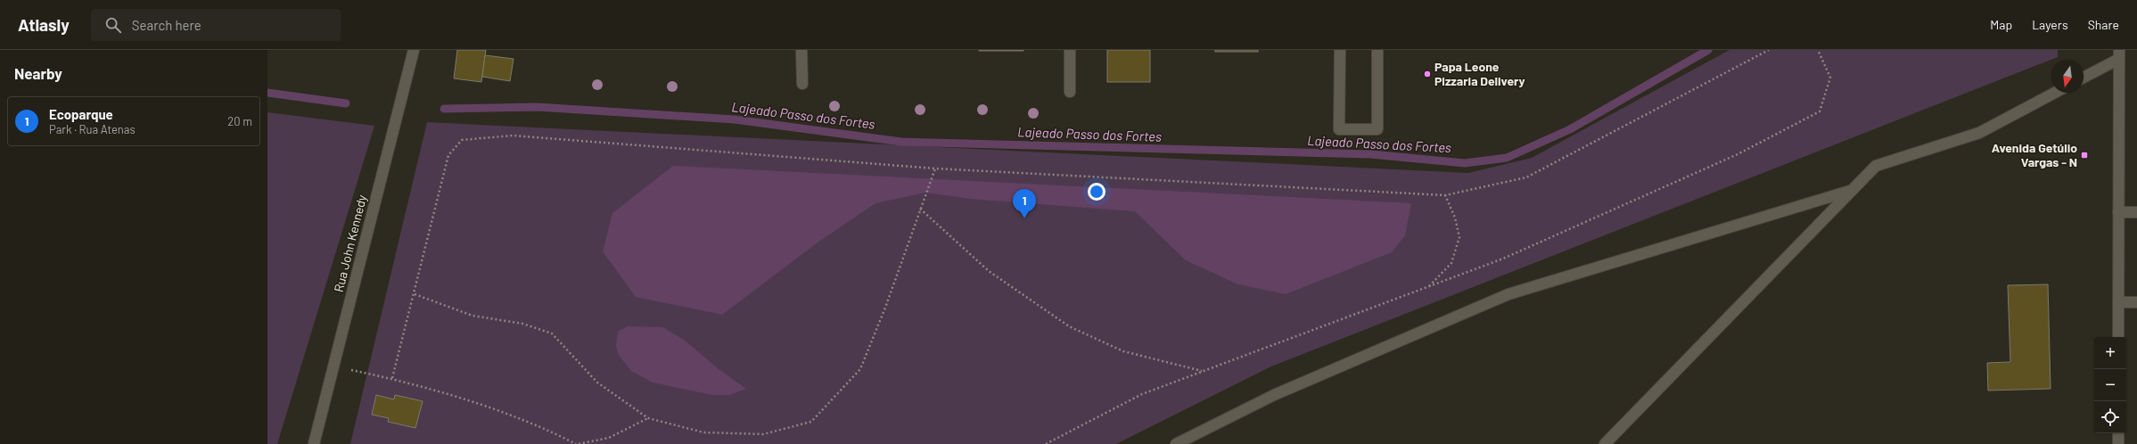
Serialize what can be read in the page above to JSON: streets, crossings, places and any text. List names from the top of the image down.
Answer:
{
  "streets": {
    "street": ["Rua John Kennedy"]
  },
  "water": ["Lajeado Passo dos Fortes"],
  "places": {
    "other": ["Papa Leone Pizzaria Delivery"],
    "transit": ["Avenida Getúlio Vargas - N"]
  },
  "north": "bottom",
  "page": {
    "header": "Atlasly",
    "search": "Search here",
    "nav": ["Map", "Layers", "Share"],
    "heading": "Nearby",
    "list": [
      {
        "mark": "1",
        "name": "Ecoparque",
        "note": "Park · Rua Atenas",
        "value": "20 m"
      }
    ],
    "pins": "1",
    "map_buttons": ["+", "−"]
  }
}
